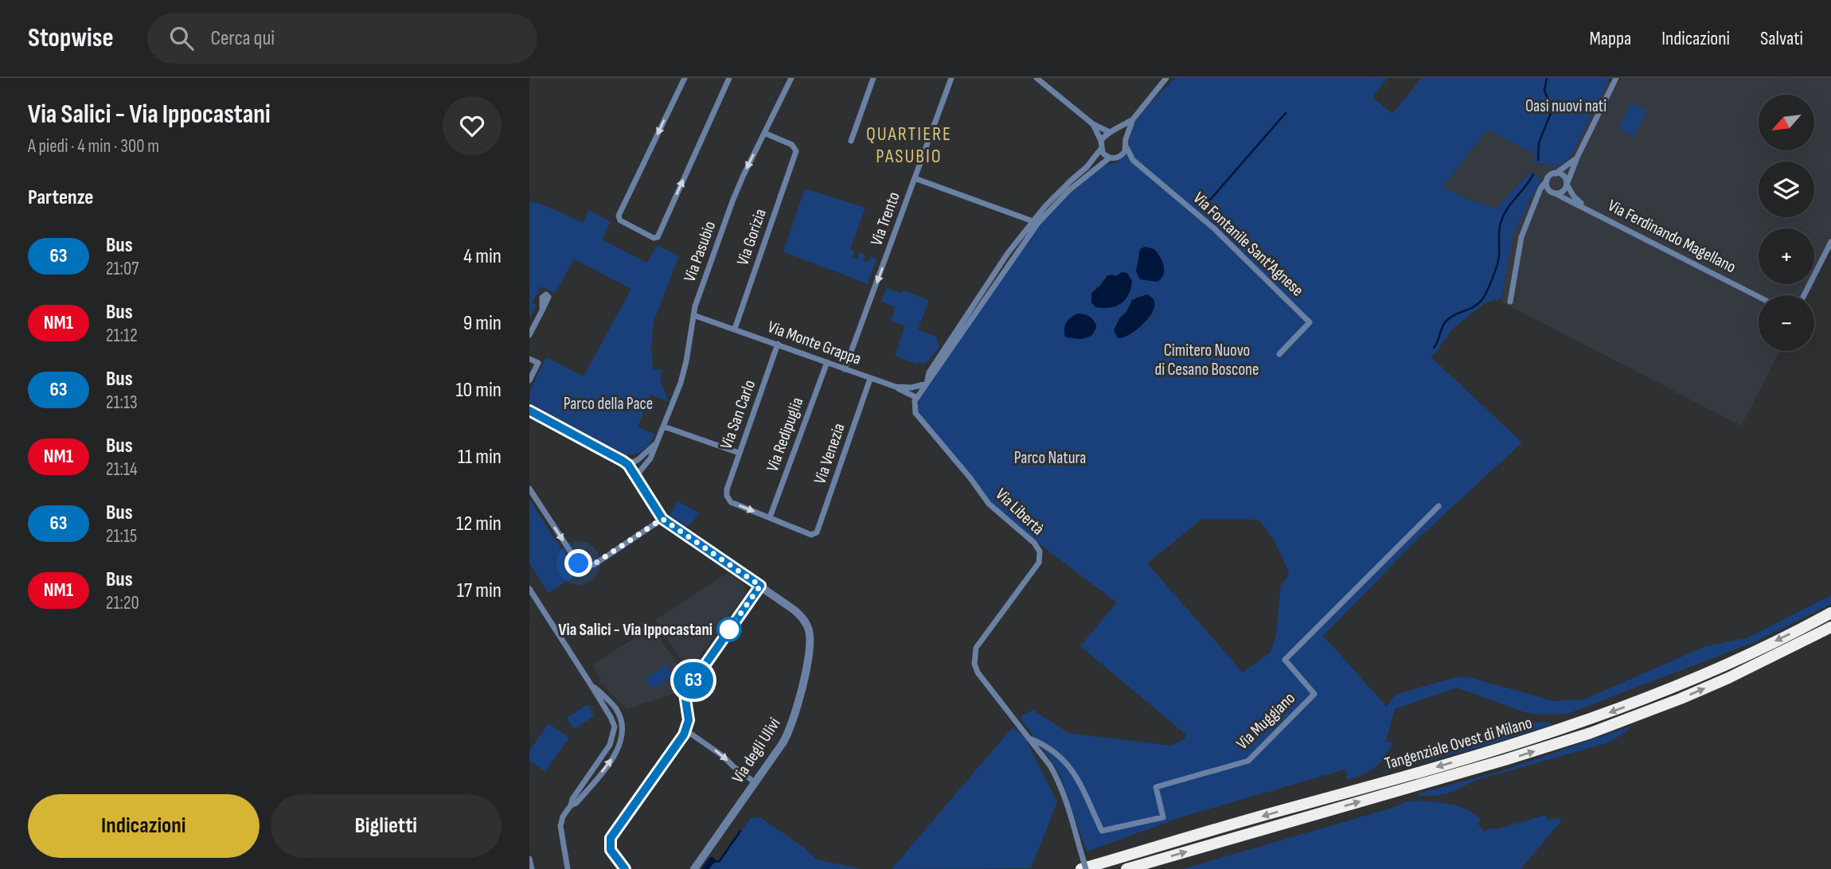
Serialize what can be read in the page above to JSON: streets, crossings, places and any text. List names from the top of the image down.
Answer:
{
  "streets": {
    "highway": ["Tangenziale Ovest di Milano"],
    "street": [
      "Via Trento",
      "Via Ferdinando Magellano",
      "Via Gorizia",
      "Via Fontanile Sant'Agnese",
      "Via Pasubio",
      "Via Monte Grappa",
      "Via San Carlo",
      "Via Redipuglia",
      "Via Venezia",
      "Via Libertà",
      "Via Muggiano",
      "Via degli Ulivi"
    ]
  },
  "crossings": [
    ["Via Trento", "Via Monte Grappa"],
    ["Via Gorizia", "Via Pasubio"],
    ["Via Gorizia", "Via Monte Grappa"],
    ["Via Pasubio", "Via Monte Grappa"],
    ["Via Monte Grappa", "Via San Carlo"],
    ["Via Monte Grappa", "Via Redipuglia"],
    ["Via Monte Grappa", "Via Venezia"],
    ["Via San Carlo", "Via Redipuglia"],
    ["Via San Carlo", "Via Venezia"],
    ["Via Redipuglia", "Via Venezia"],
    ["Via Libertà", "Via Muggiano"]
  ],
  "one_way": ["Via Trento", "Via Pasubio"],
  "districts": ["QUARTIERE PASUBIO"],
  "parks": [
    "Oasi nuovi nati",
    "Cimitero Nuovo di Cesano Boscone",
    "Parco della Pace",
    "Parco Natura"
  ],
  "places": ["Via Salici - Via Ippocastani"],
  "lines": ["bus line 63"],
  "north": "bottom left",
  "page": {
    "header": "Stopwise",
    "search": "Cerca qui",
    "nav": ["Mappa", "Indicazioni", "Salvati"],
    "heading": [
      ["Via Salici - Via Ippocastani", "A piedi · 4 min · 300 m"],
      "Partenze"
    ],
    "on_map": "63",
    "map_buttons": ["+", "−"],
    "list": [
      {
        "mark": "63",
        "name": "Bus",
        "note": "21:07",
        "value": "4 min"
      },
      {
        "mark": "NM1",
        "name": "Bus",
        "note": "21:12",
        "value": "9 min"
      },
      {
        "mark": "63",
        "name": "Bus",
        "note": "21:13",
        "value": "10 min"
      },
      {
        "mark": "NM1",
        "name": "Bus",
        "note": "21:14",
        "value": "11 min"
      },
      {
        "mark": "63",
        "name": "Bus",
        "note": "21:15",
        "value": "12 min"
      },
      {
        "mark": "NM1",
        "name": "Bus",
        "note": "21:20",
        "value": "17 min"
      }
    ],
    "buttons": ["Indicazioni", "Biglietti"]
  }
}
